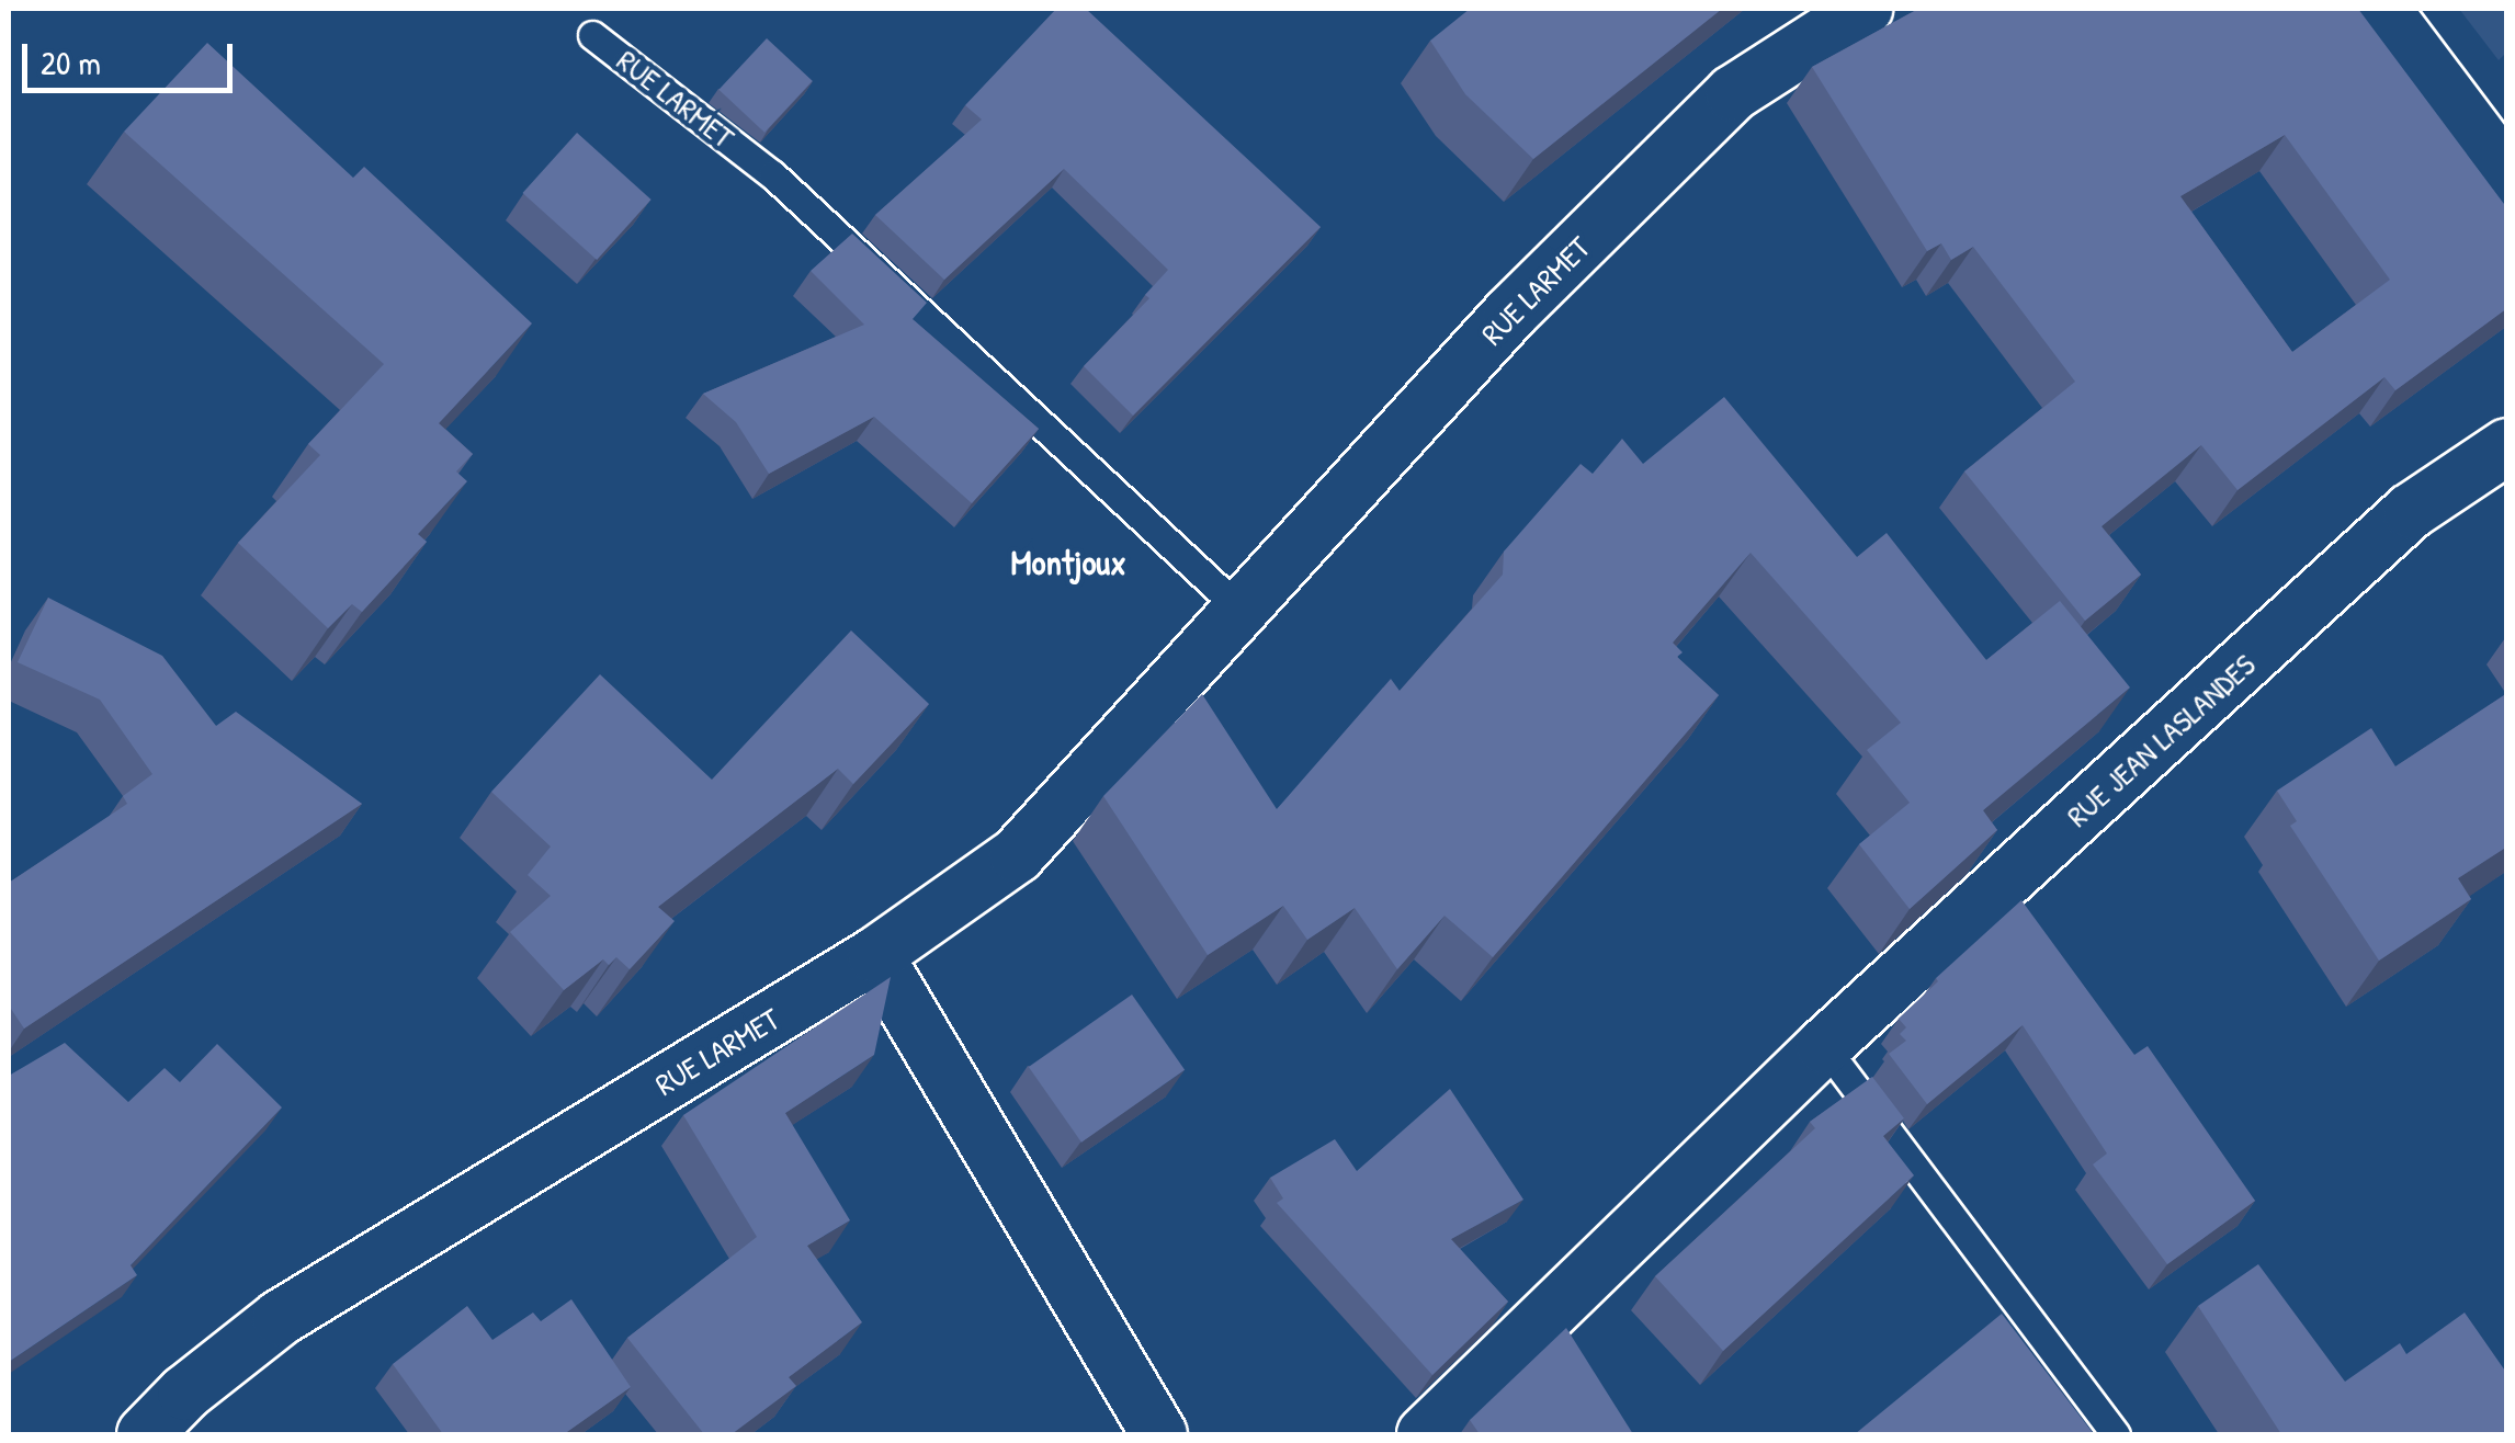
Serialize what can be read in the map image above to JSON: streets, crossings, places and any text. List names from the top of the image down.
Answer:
{
  "streets": {
    "street": ["RUE LARMET", "RUE JEAN LASLANDES"]
  },
  "districts": ["Montjoux"],
  "scale_bar": "20 m"
}
